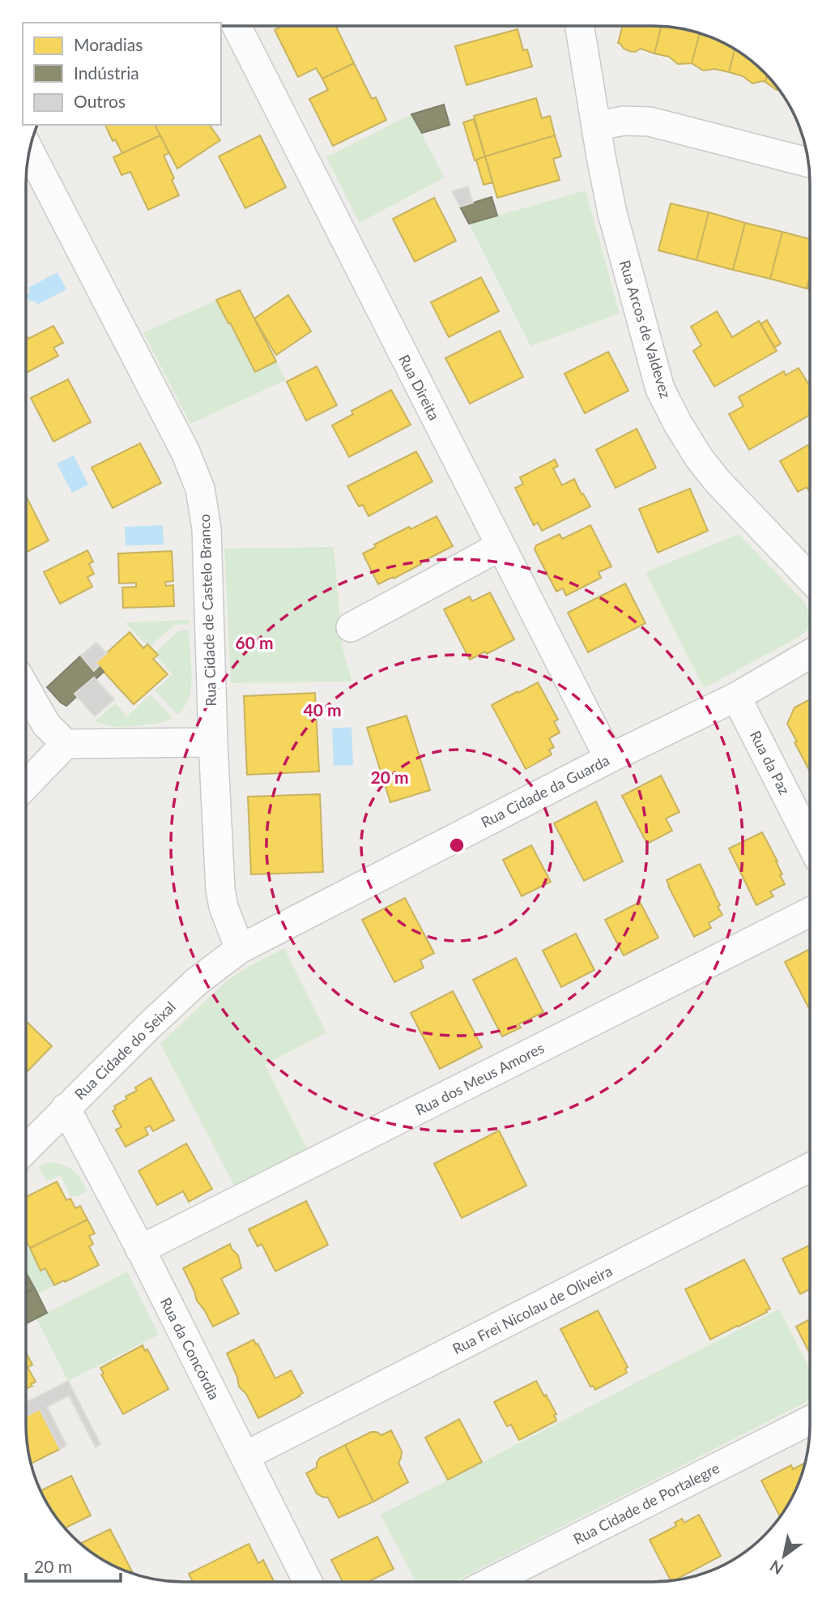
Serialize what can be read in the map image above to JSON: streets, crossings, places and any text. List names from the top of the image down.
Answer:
{
  "streets": {
    "street": [
      "Rua Arcos de Valdevez",
      "Rua Direita",
      "Rua Cidade de Castelo Branco",
      "Rua da Paz",
      "Rua Cidade da Guarda",
      "Rua Cidade do Seixal",
      "Rua dos Meus Amores",
      "Rua Frei Nicolau de Oliveira",
      "Rua da Concórdia",
      "Rua Cidade de Portalegre"
    ]
  },
  "crossings": [
    ["Rua Direita", "Rua Cidade da Guarda"],
    ["Rua Cidade de Castelo Branco", "Rua Cidade da Guarda"],
    ["Rua Cidade de Castelo Branco", "Rua Cidade do Seixal"],
    ["Rua da Paz", "Rua Cidade da Guarda"],
    ["Rua Cidade da Guarda", "Rua Cidade do Seixal"],
    ["Rua Cidade do Seixal", "Rua da Concórdia"],
    ["Rua dos Meus Amores", "Rua da Concórdia"],
    ["Rua Frei Nicolau de Oliveira", "Rua da Concórdia"]
  ],
  "legend": ["Moradias", "Indústria", "Outros"],
  "scale_bar": "20 m",
  "north": "bottom left",
  "rings": ["60 m", "40 m", "20 m"]
}
